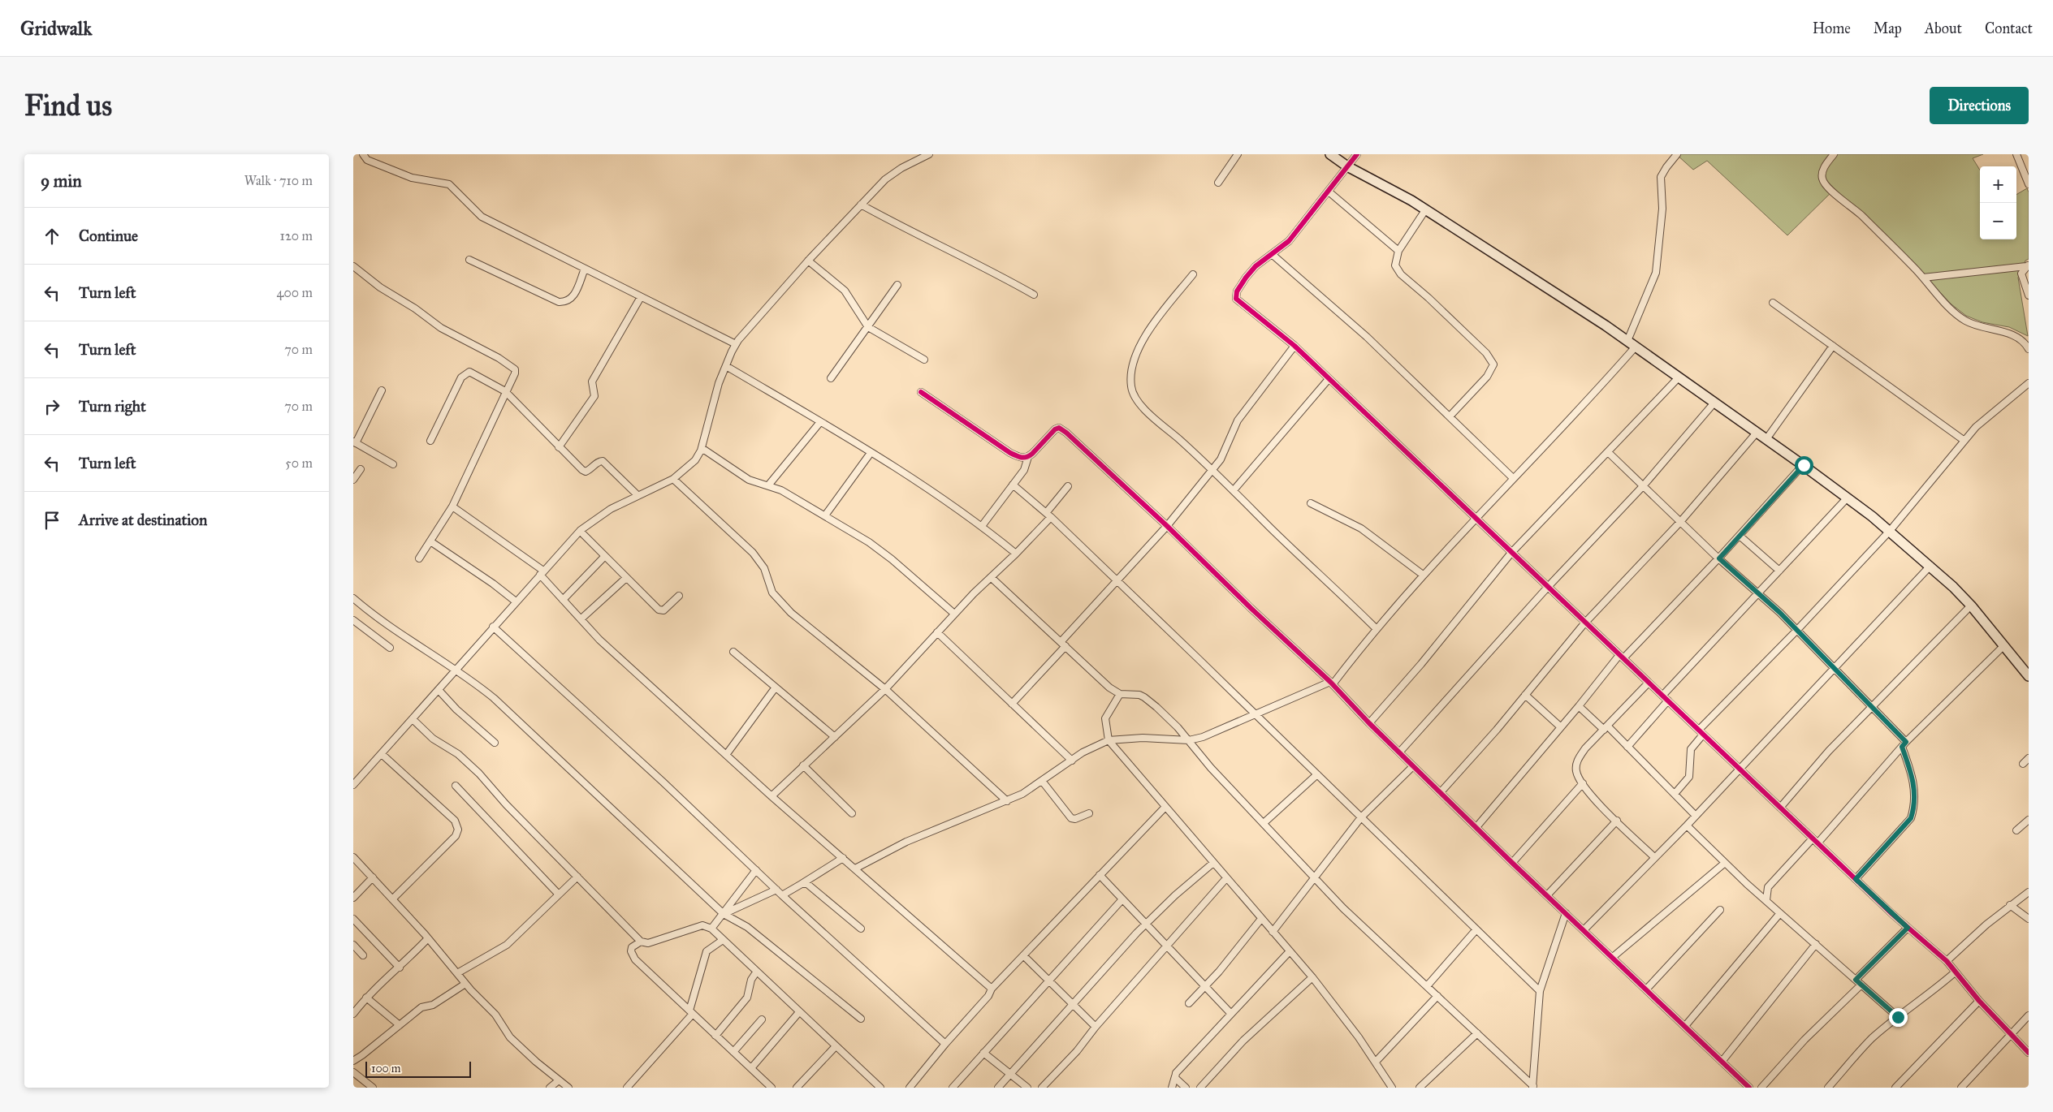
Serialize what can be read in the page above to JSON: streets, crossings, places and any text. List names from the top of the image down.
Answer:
{
  "scale_bar": "100 m",
  "page": {
    "header": "Gridwalk",
    "nav": [
      "Home",
      "Map",
      "About",
      "Contact"
    ],
    "buttons": "Directions",
    "title": "Find us",
    "heading": ["9 min", "Walk · 710 m"],
    "map_buttons": ["+", "−"],
    "list": [
      ["Continue", "120 m"],
      ["Turn left", "400 m"],
      ["Turn left", "70 m"],
      ["Turn right", "70 m"],
      ["Turn left", "50 m"],
      "Arrive at destination"
    ],
    "scale": "100 m"
  }
}
